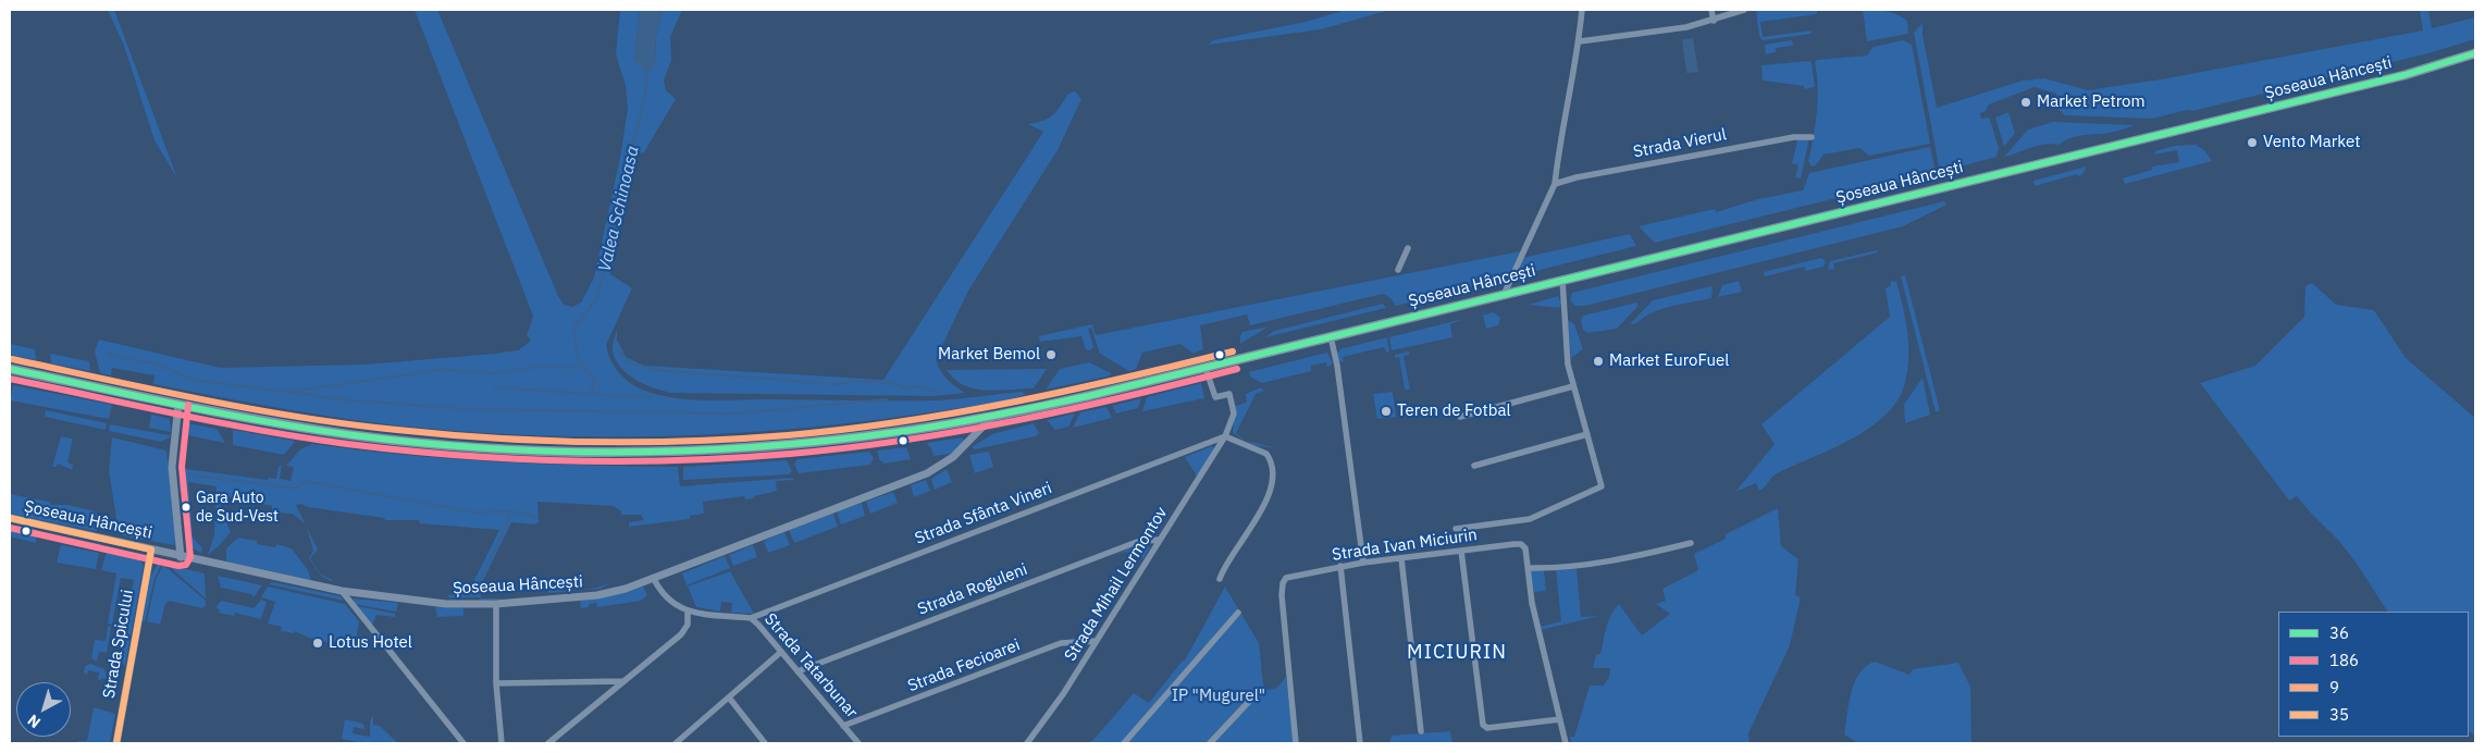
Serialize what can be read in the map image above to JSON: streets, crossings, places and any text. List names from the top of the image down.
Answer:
{
  "streets": {
    "highway": ["Șoseaua Hâncești"],
    "street": [
      "Strada Vierul",
      "Strada Sfânta Vineri",
      "Strada Ivan Miciurin",
      "Strada Mihail Lermontov",
      "Strada Roguleni",
      "Strada Spicului",
      "Strada Tatarbunar",
      "Strada Fecioarei"
    ]
  },
  "crossings": [
    ["Șoseaua Hâncești", "Strada Mihail Lermontov"],
    ["Șoseaua Hâncești", "Strada Spicului"],
    ["Șoseaua Hâncești", "Strada Tatarbunar"],
    ["Strada Sfânta Vineri", "Strada Mihail Lermontov"],
    ["Strada Sfânta Vineri", "Strada Tatarbunar"],
    ["Strada Mihail Lermontov", "Strada Roguleni"],
    ["Strada Mihail Lermontov", "Strada Fecioarei"],
    ["Strada Roguleni", "Strada Tatarbunar"],
    ["Strada Tatarbunar", "Strada Fecioarei"]
  ],
  "districts": ["MICIURIN"],
  "water": ["Valea Schinoasa"],
  "parks": ["IP \"Mugurel\""],
  "places": [
    "Market Petrom",
    "Vento Market",
    "Market Bemol",
    "Market EuroFuel",
    "Teren de Fotbal",
    "Gara Auto de Sud-Vest",
    "Lotus Hotel"
  ],
  "lines": [
    "transit line 36",
    "transit line 9",
    "transit line 186",
    "transit line 35"
  ],
  "legend": [
    "36",
    "186",
    "9",
    "35"
  ],
  "north": "bottom left"
}
